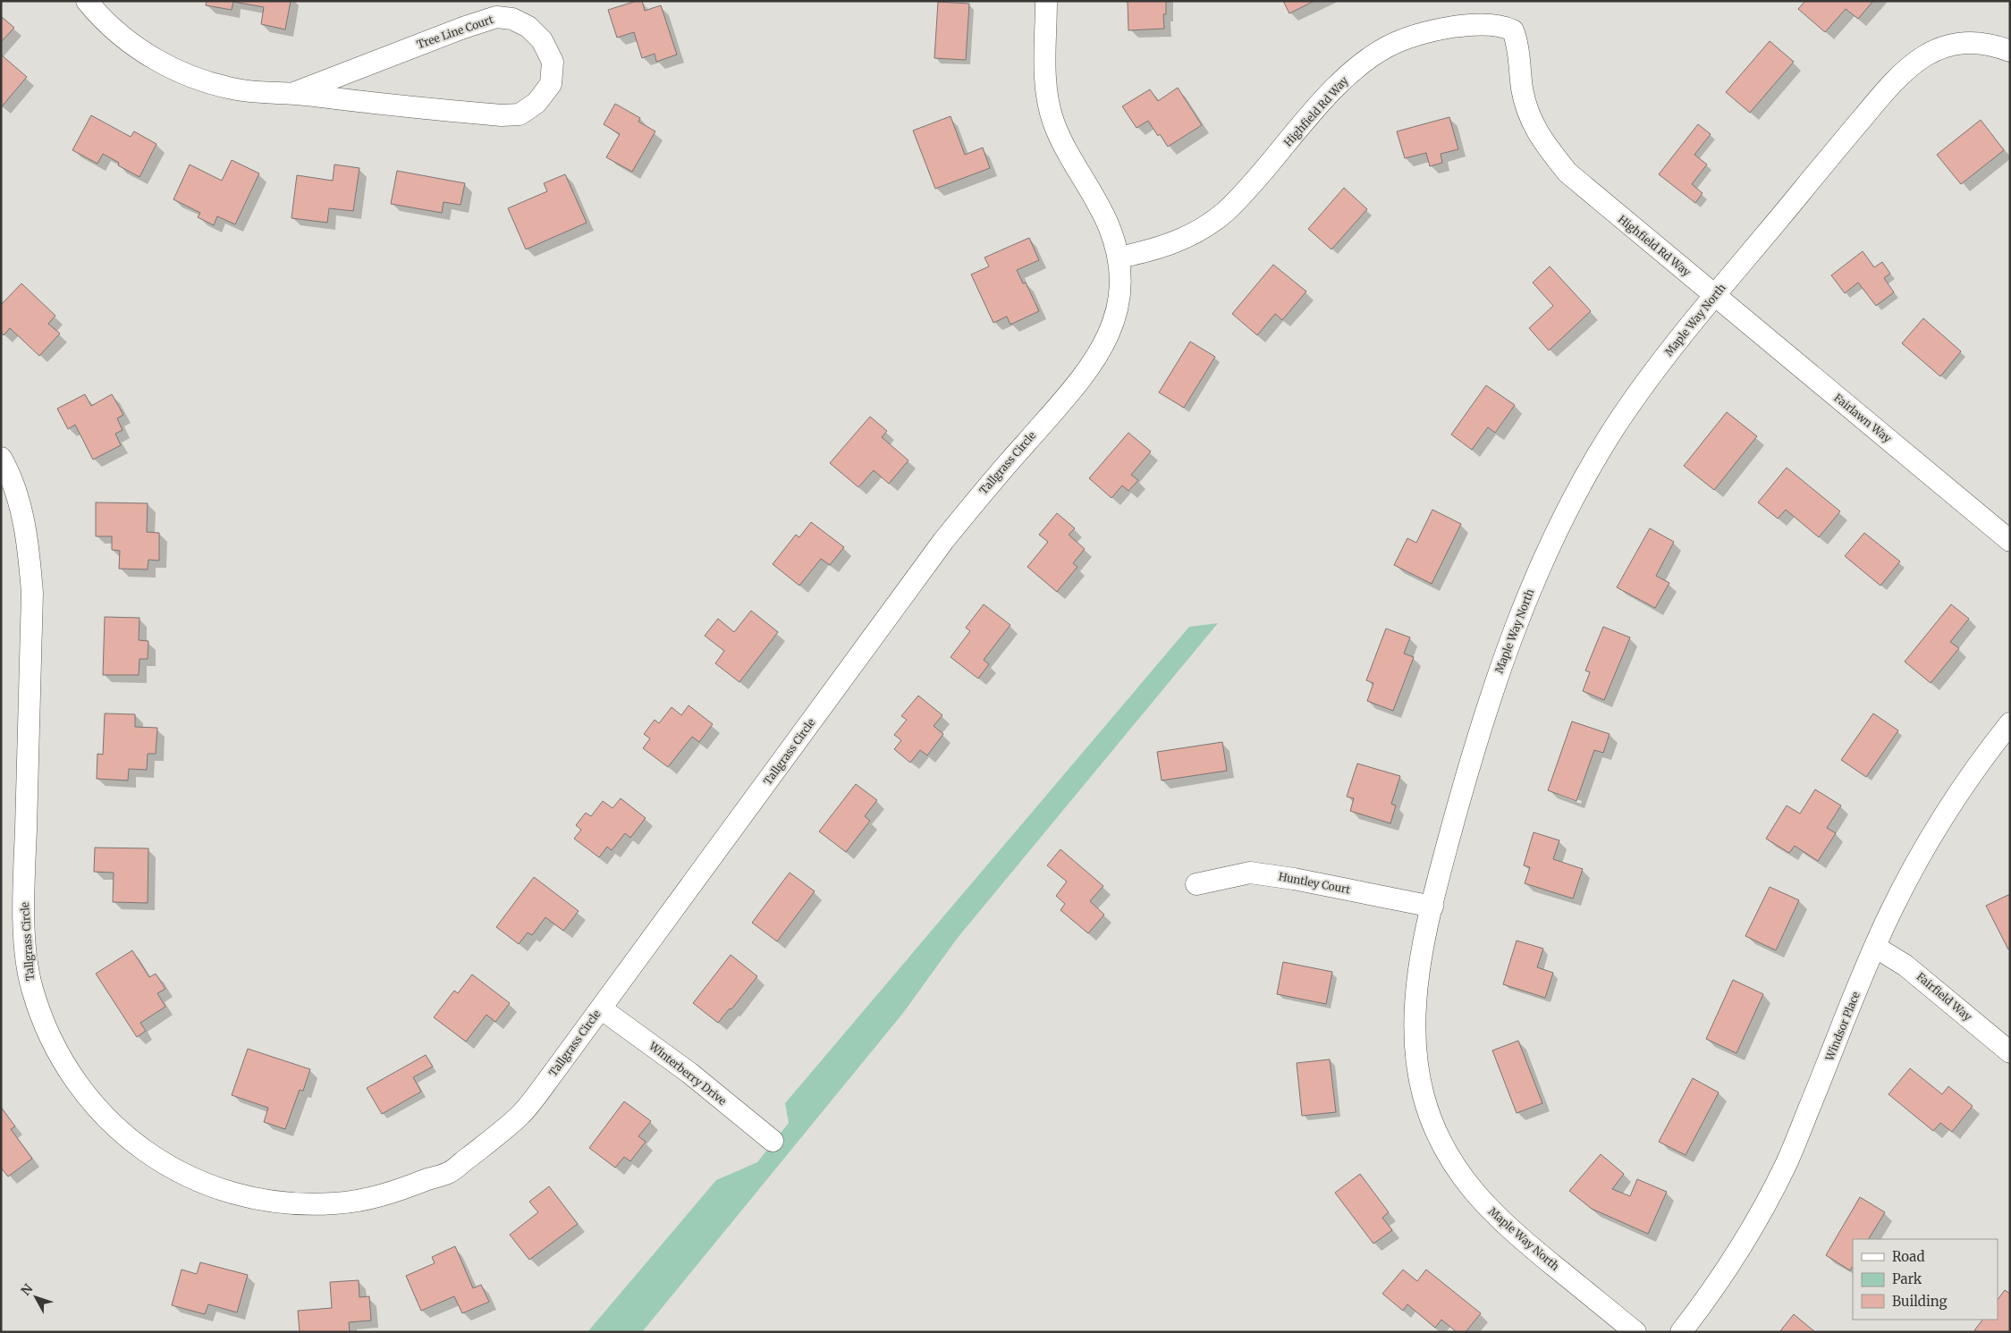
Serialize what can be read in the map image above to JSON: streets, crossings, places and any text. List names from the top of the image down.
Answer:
{
  "streets": {
    "street": [
      "Tree Line Court",
      "Highfield Rd Way",
      "Maple Way North",
      "Fairlawn Way",
      "Tallgrass Circle",
      "Huntley Court",
      "Fairfield Way",
      "Windsor Place",
      "Winterberry Drive"
    ]
  },
  "crossings": [
    ["Highfield Rd Way", "Maple Way North"],
    ["Highfield Rd Way", "Fairlawn Way"],
    ["Highfield Rd Way", "Tallgrass Circle"],
    ["Maple Way North", "Fairlawn Way"],
    ["Maple Way North", "Huntley Court"],
    ["Tallgrass Circle", "Winterberry Drive"],
    ["Fairfield Way", "Windsor Place"]
  ],
  "legend": ["Road", "Park", "Building"],
  "north": "top left"
}
